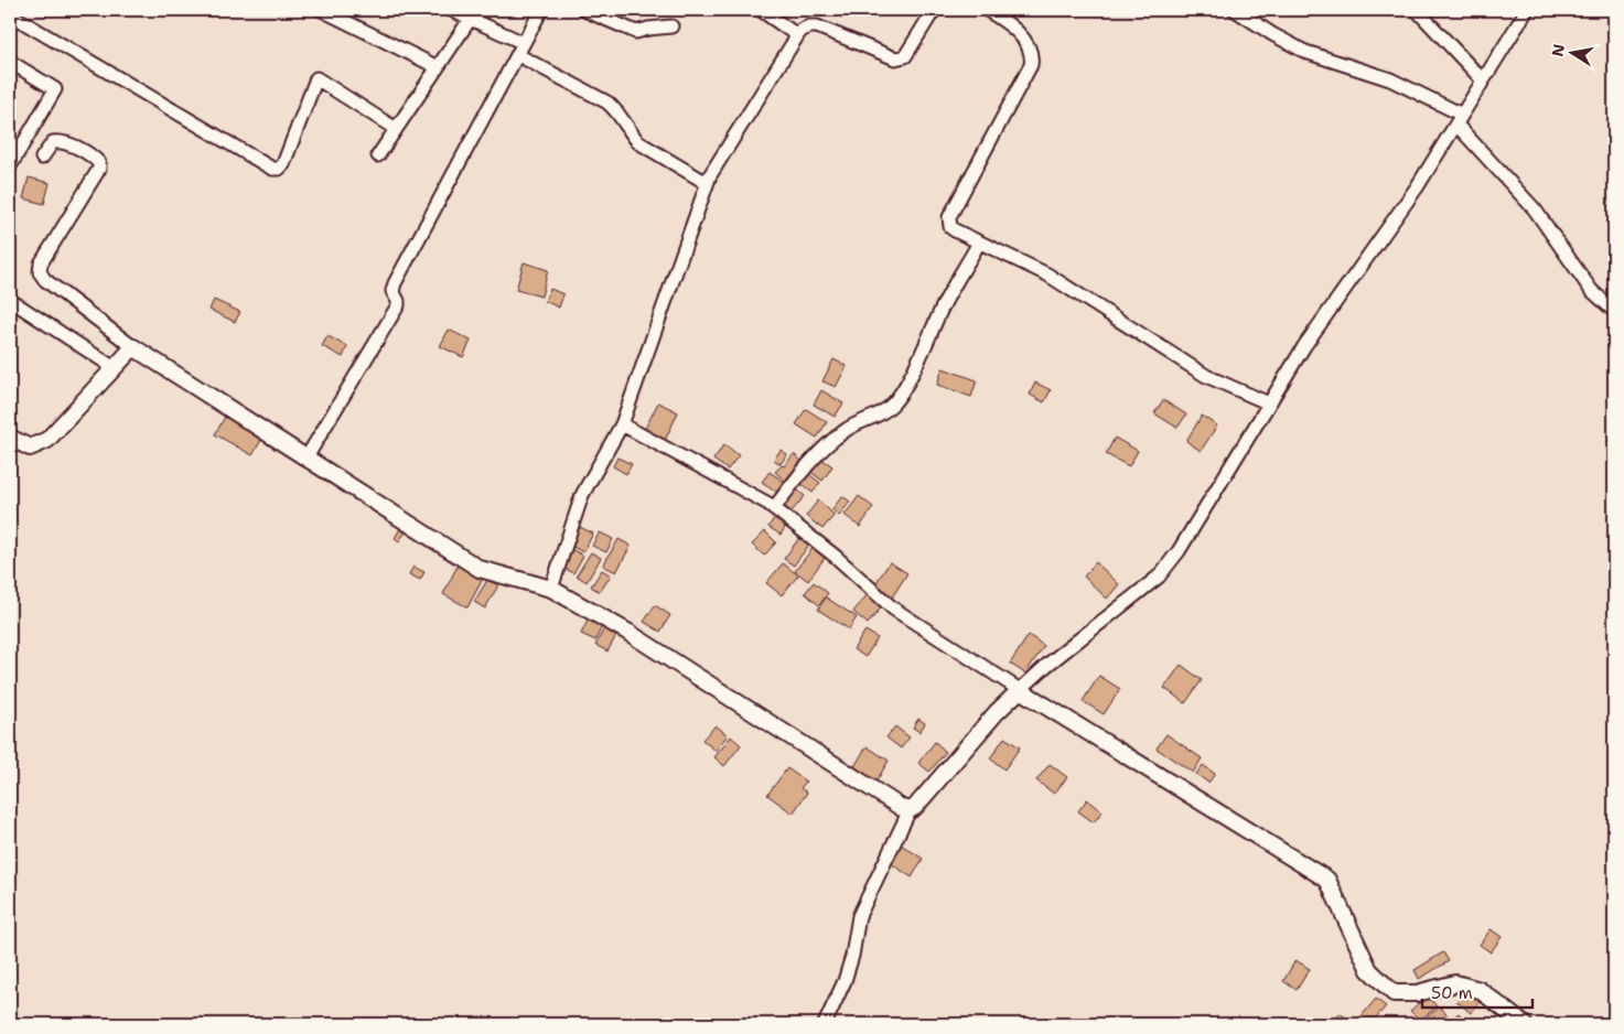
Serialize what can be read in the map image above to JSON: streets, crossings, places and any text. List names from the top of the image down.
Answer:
{
  "scale_bar": "50 m",
  "north": "left"
}
